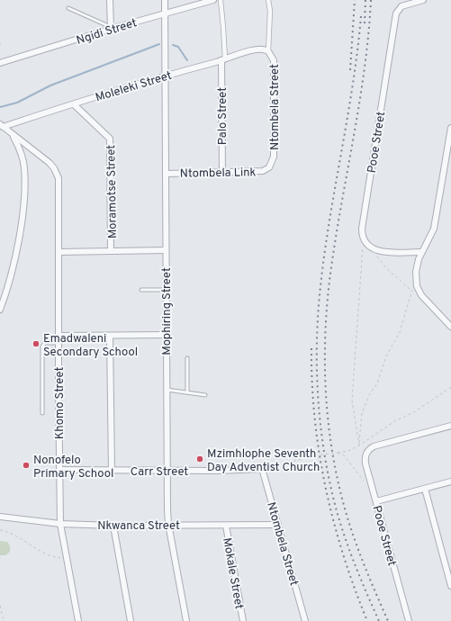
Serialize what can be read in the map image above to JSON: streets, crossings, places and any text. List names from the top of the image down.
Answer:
{
  "streets": {
    "street": [
      "Ngidi Street",
      "Moleleki Street",
      "Ntombela Street",
      "Palo Street",
      "Pooe Street",
      "Ntombela Link",
      "Moramotse Street",
      "Mophiring Street",
      "Khomo Street",
      "Carr Street",
      "Nkwanca Street",
      "Mokale Street"
    ]
  },
  "crossings": [
    ["Ngidi Street", "Mophiring Street"],
    ["Moleleki Street", "Ntombela Street"],
    ["Moleleki Street", "Palo Street"],
    ["Moleleki Street", "Moramotse Street"],
    ["Moleleki Street", "Mophiring Street"],
    ["Moleleki Street", "Khomo Street"],
    ["Ntombela Street", "Ntombela Link"],
    ["Ntombela Street", "Carr Street"],
    ["Ntombela Street", "Nkwanca Street"],
    ["Palo Street", "Ntombela Link"],
    ["Ntombela Link", "Mophiring Street"],
    ["Mophiring Street", "Carr Street"],
    ["Mophiring Street", "Nkwanca Street"],
    ["Khomo Street", "Carr Street"],
    ["Khomo Street", "Nkwanca Street"],
    ["Nkwanca Street", "Mokale Street"]
  ],
  "places": ["Emadwaleni Secondary School", "Mzimhlophe Seventh Day Adventist Church", "Nonofelo Primary School"]
}
